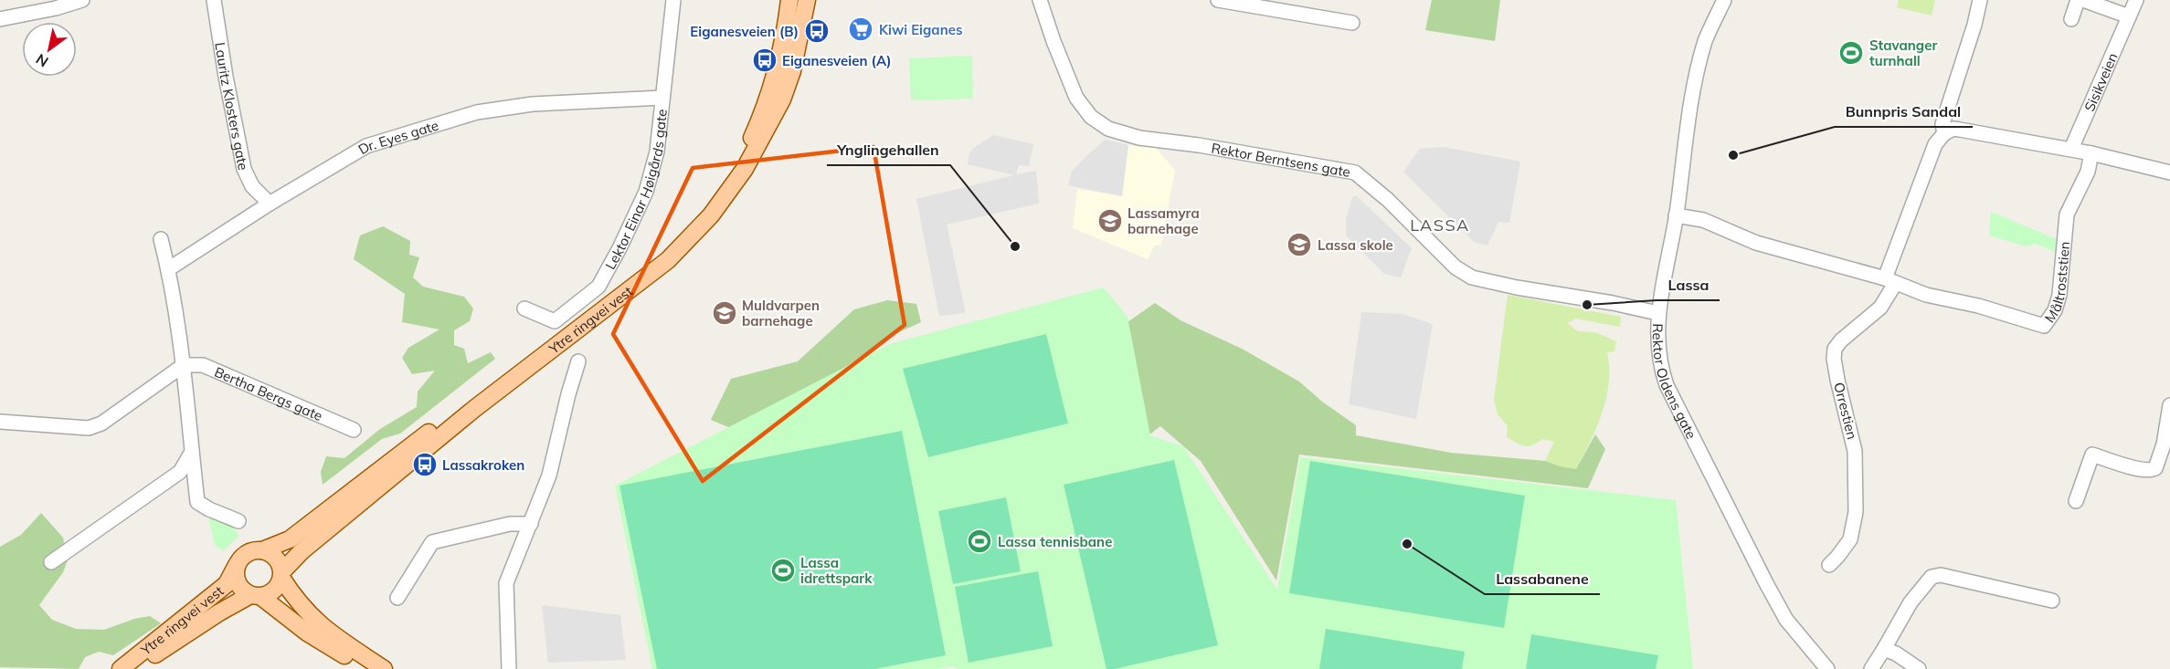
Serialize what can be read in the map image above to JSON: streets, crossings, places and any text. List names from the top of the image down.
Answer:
{
  "streets": {
    "main road": ["Ytre ringvei vest"],
    "street": [
      "Sisikveien",
      "Lauritz Klosters gate",
      "Dr. Eyes gate",
      "Rektor Berntsens gate",
      "Lektor Einar Høigårds gate",
      "Måltroststien",
      "Rektor Oldens gate",
      "Bertha Bergs gate",
      "Orrestien"
    ]
  },
  "crossings": [
    ["Lauritz Klosters gate", "Dr. Eyes gate"],
    ["Dr. Eyes gate", "Lektor Einar Høigårds gate"],
    ["Rektor Berntsens gate", "Rektor Oldens gate"],
    ["Måltroststien", "Orrestien"]
  ],
  "districts": ["LASSA"],
  "places": {
    "supermarket": ["Kiwi Eiganes"],
    "bus stop": ["Eiganesveien (B)", "Eiganesveien (A)", "Lassakroken"],
    "sports": ["Stavanger turnhall", "Lassa tennisbane", "Lassa idrettspark"],
    "other": [
      "Bunnpris Sandal",
      "Ynglingehallen",
      "Lassa",
      "Lassabanene"
    ],
    "school or university": ["Lassamyra barnehage", "Lassa skole", "Muldvarpen barnehage"]
  },
  "north": "bottom left"
}
